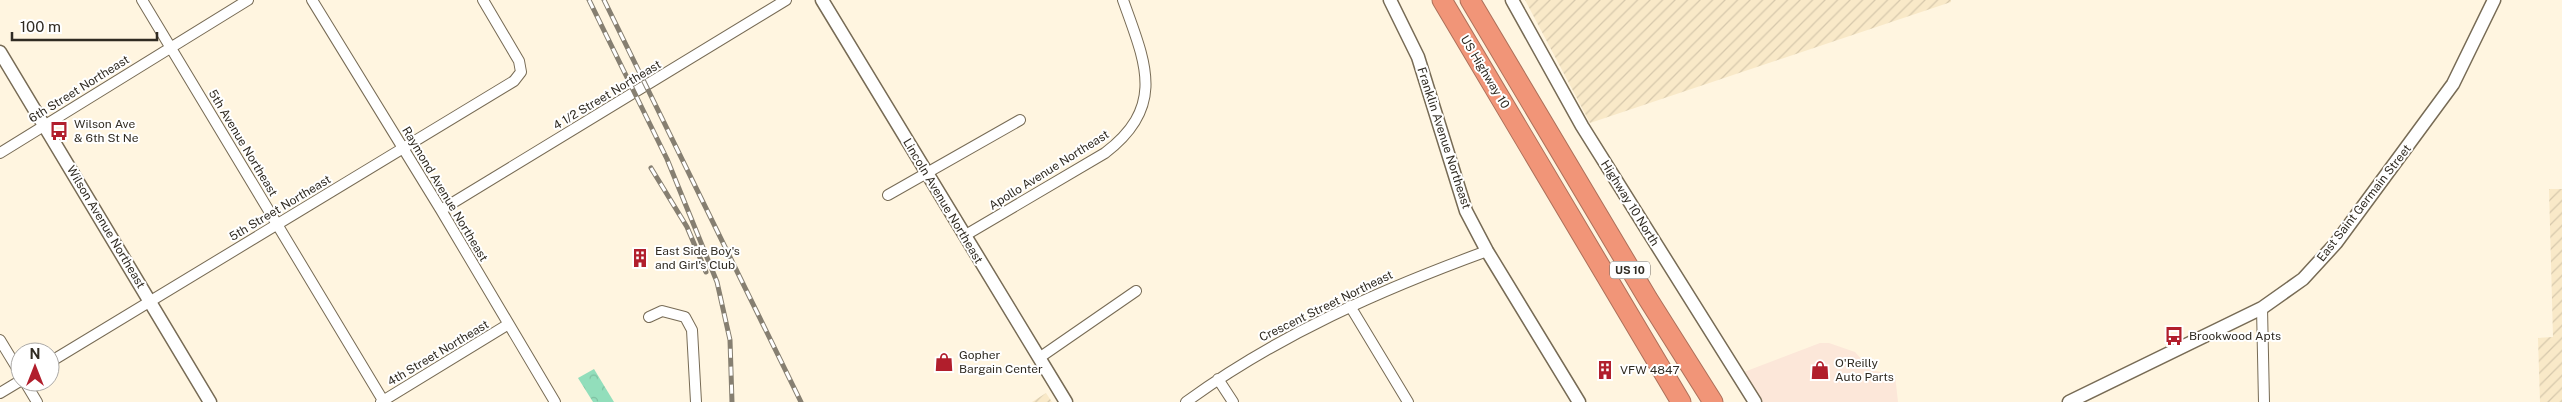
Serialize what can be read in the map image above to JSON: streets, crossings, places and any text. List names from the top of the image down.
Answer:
{
  "streets": {
    "highway": ["US Highway 10", "US 10"],
    "street": [
      "6th Street Northeast",
      "4 1/2 Street Northeast",
      "Franklin Avenue Northeast",
      "5th Avenue Northeast",
      "Apollo Avenue Northeast",
      "Raymond Avenue Northeast",
      "Lincoln Avenue Northeast",
      "Highway 10 North",
      "East Saint Germain Street",
      "5th Street Northeast",
      "Wilson Avenue Northeast",
      "Crescent Street Northeast",
      "4th Street Northeast"
    ]
  },
  "crossings": [
    ["6th Street Northeast", "5th Avenue Northeast"],
    ["6th Street Northeast", "Wilson Avenue Northeast"],
    ["4 1/2 Street Northeast", "Raymond Avenue Northeast"],
    ["Franklin Avenue Northeast", "Crescent Street Northeast"],
    ["5th Avenue Northeast", "5th Street Northeast"],
    ["5th Avenue Northeast", "4th Street Northeast"],
    ["Apollo Avenue Northeast", "Lincoln Avenue Northeast"],
    ["Raymond Avenue Northeast", "5th Street Northeast"],
    ["Raymond Avenue Northeast", "4th Street Northeast"],
    ["5th Street Northeast", "Wilson Avenue Northeast"]
  ],
  "places": {
    "bus stop": ["Wilson Ave & 6th St Ne", "Brookwood Apts"],
    "building": ["East Side Boy's and Girl's Club", "VFW 4847"],
    "shop": ["Gopher Bargain Center", "O'Reilly Auto Parts"]
  },
  "scale_bar": "100 m",
  "north": "top"
}
